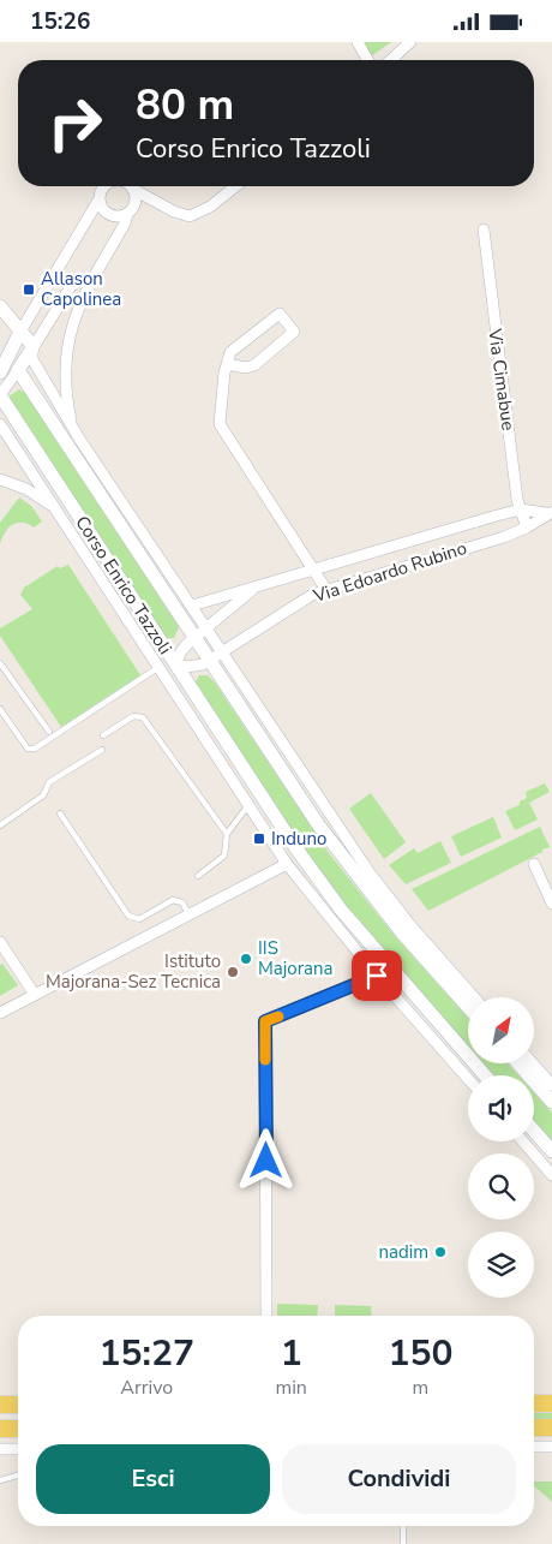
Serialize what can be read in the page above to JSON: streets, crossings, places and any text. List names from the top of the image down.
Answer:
{
  "streets": {
    "street": ["Via Cimabue", "Via Edoardo Rubino", "Corso Enrico Tazzoli"]
  },
  "crossings": [
    ["Via Cimabue", "Via Edoardo Rubino"],
    ["Via Edoardo Rubino", "Corso Enrico Tazzoli"]
  ],
  "places": {
    "transit": ["Allason Capolinea", "Induno"],
    "other": ["IIS Majorana", "Istituto Majorana-Sez Tecnica", "nadim"]
  },
  "north": "top right",
  "page": {
    "status": "15:26",
    "turn": ["80 m", "Corso Enrico Tazzoli"],
    "eta": [
      "15:27",
      "Arrivo",
      "1",
      "min",
      "150",
      "m"
    ],
    "buttons": ["Esci", "Condividi"]
  }
}
